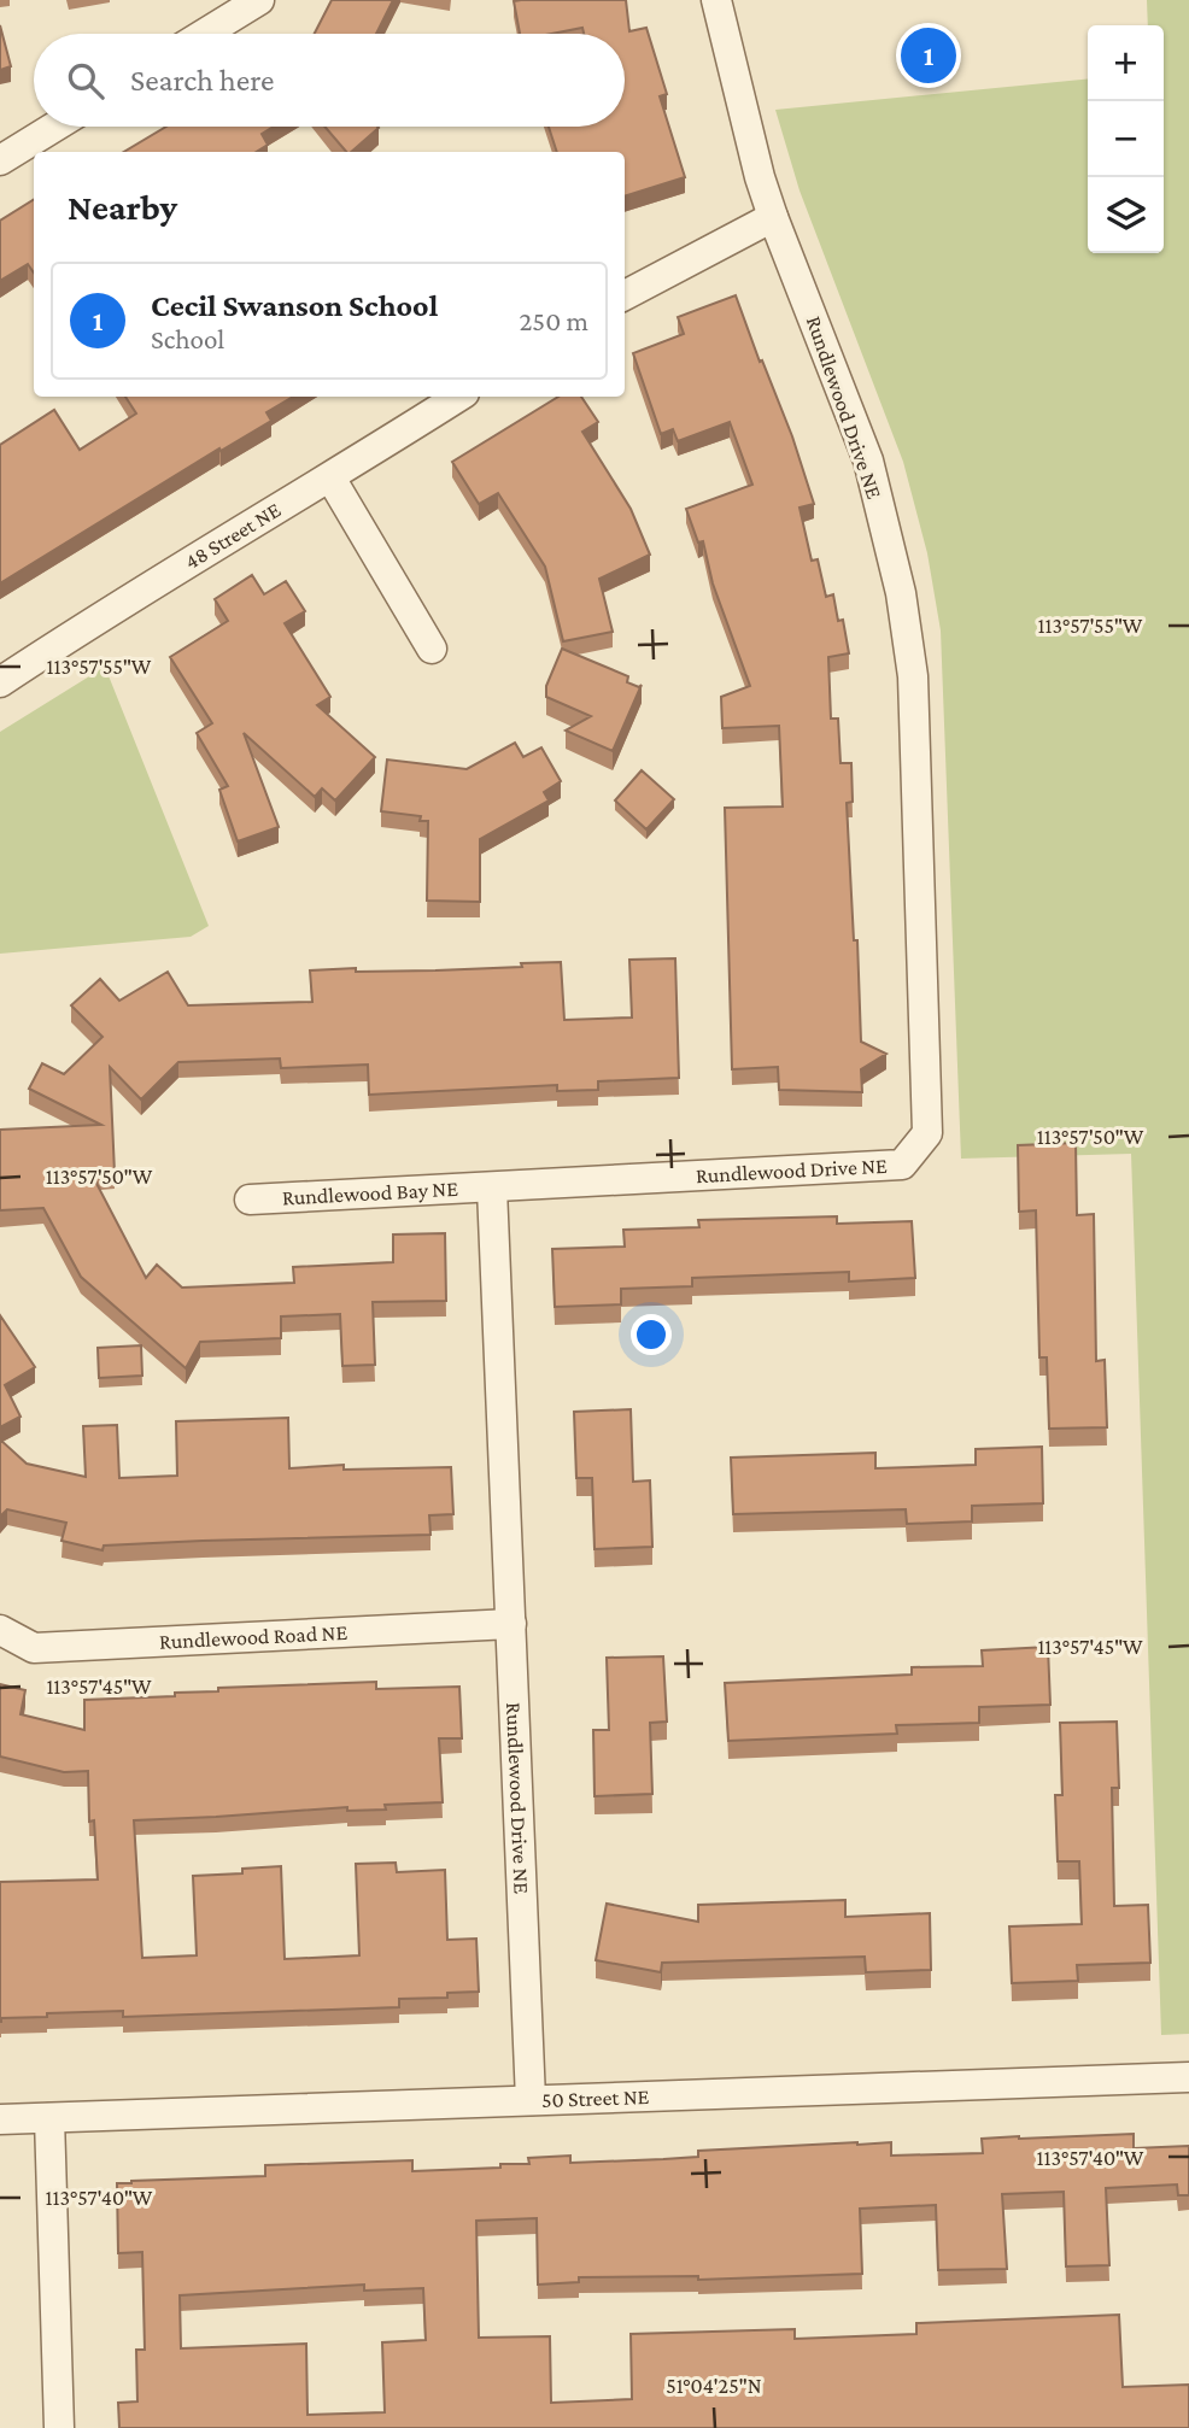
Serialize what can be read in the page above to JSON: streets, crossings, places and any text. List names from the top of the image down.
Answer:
{
  "streets": {
    "street": [
      "Rundlewood Drive NE",
      "48 Street NE",
      "Rundlewood Bay NE",
      "Rundlewood Road NE",
      "50 Street NE"
    ]
  },
  "crossings": [
    ["Rundlewood Drive NE", "Rundlewood Bay NE"],
    ["Rundlewood Drive NE", "Rundlewood Road NE"],
    ["Rundlewood Drive NE", "50 Street NE"]
  ],
  "page": {
    "pins": "1",
    "map_buttons": ["+", "−"],
    "search": "Search here",
    "heading": "Nearby",
    "list": [
      {
        "mark": "1",
        "name": "Cecil Swanson School",
        "note": "School",
        "value": "250 m"
      }
    ]
  },
  "coordinates": [
    "113°57'55\"W",
    "113°57'50\"W",
    "113°57'45\"W",
    "113°57'40\"W",
    "51°04'25\"N"
  ]
}
